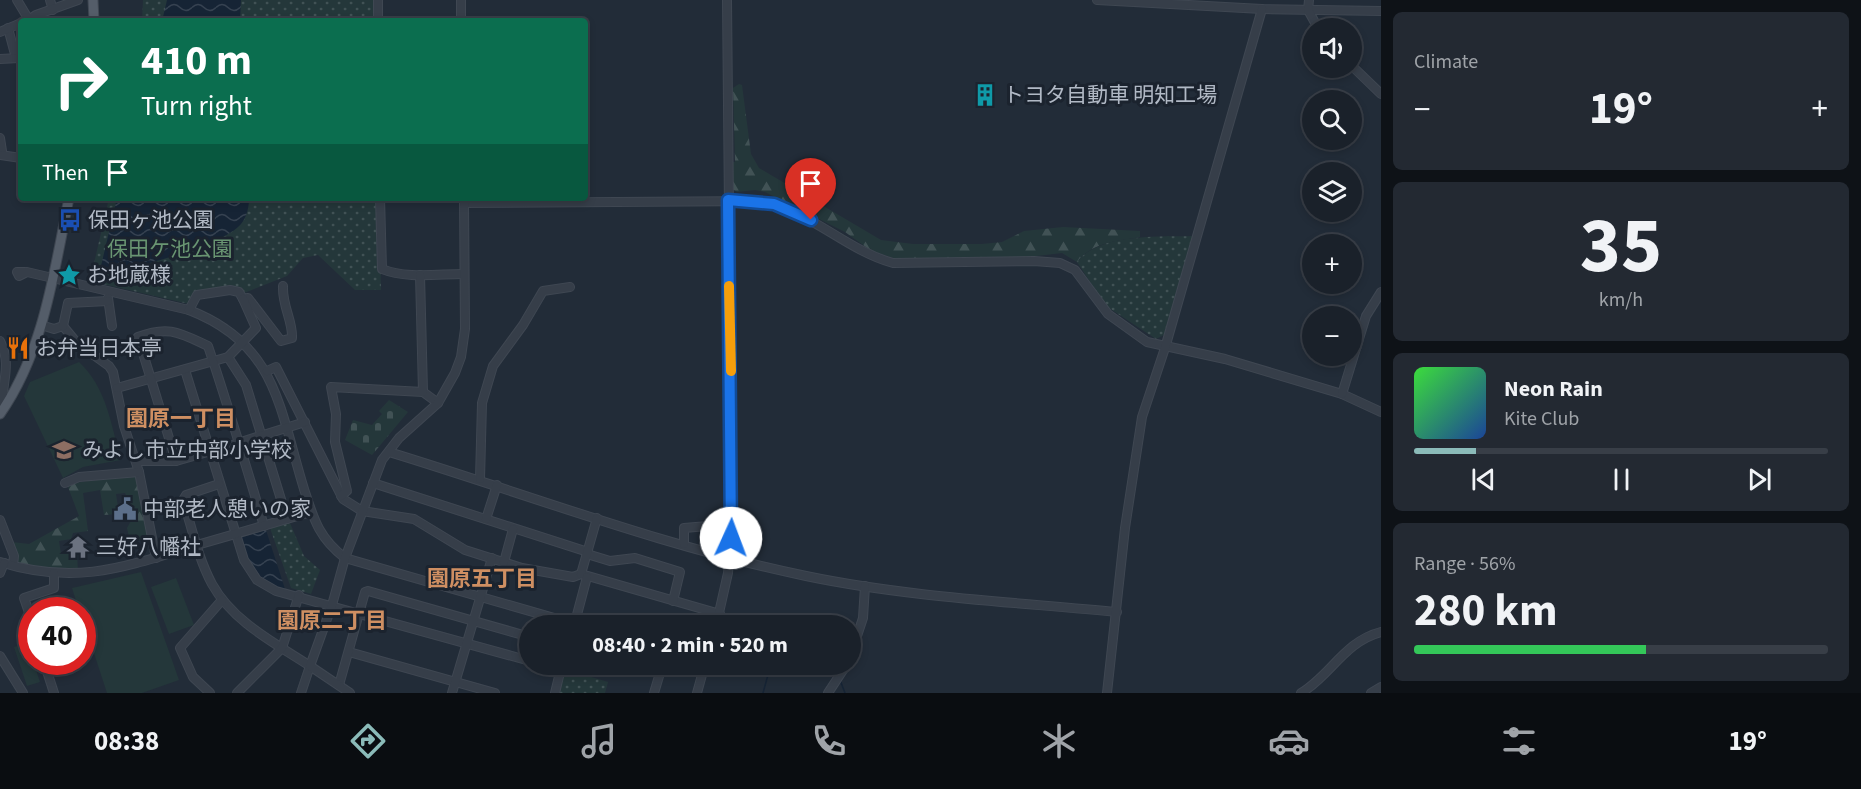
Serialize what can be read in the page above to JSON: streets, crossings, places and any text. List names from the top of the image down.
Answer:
{
  "districts": ["園原一丁目", "園原五丁目", "園原二丁目"],
  "parks": ["保田ケ池公園"],
  "places": {
    "building": ["トヨタ自動車 明知工場"],
    "bus stop": ["保田ヶ池公園"],
    "place": ["お地蔵様"],
    "restaurant": ["お弁当日本亭"],
    "school or university": ["みよし市立中部小学校"],
    "public building": ["中部老人憩いの家"],
    "temple": ["三好八幡社"]
  },
  "page": {
    "tile": [
      "Climate",
      ["35", "km/h"],
      ["Range · 56%", "280 km"]
    ],
    "map_buttons": ["+", "−"],
    "turn": ["410 m", "Turn right"],
    "heat": ["−", "19°", "+"],
    "then": "Then",
    "song": ["Neon Rain", "Kite Club"],
    "limit": "40",
    "trip": "08:40 · 2 min · 520 m",
    "tabs": ["08:38", "19°"]
  }
}
